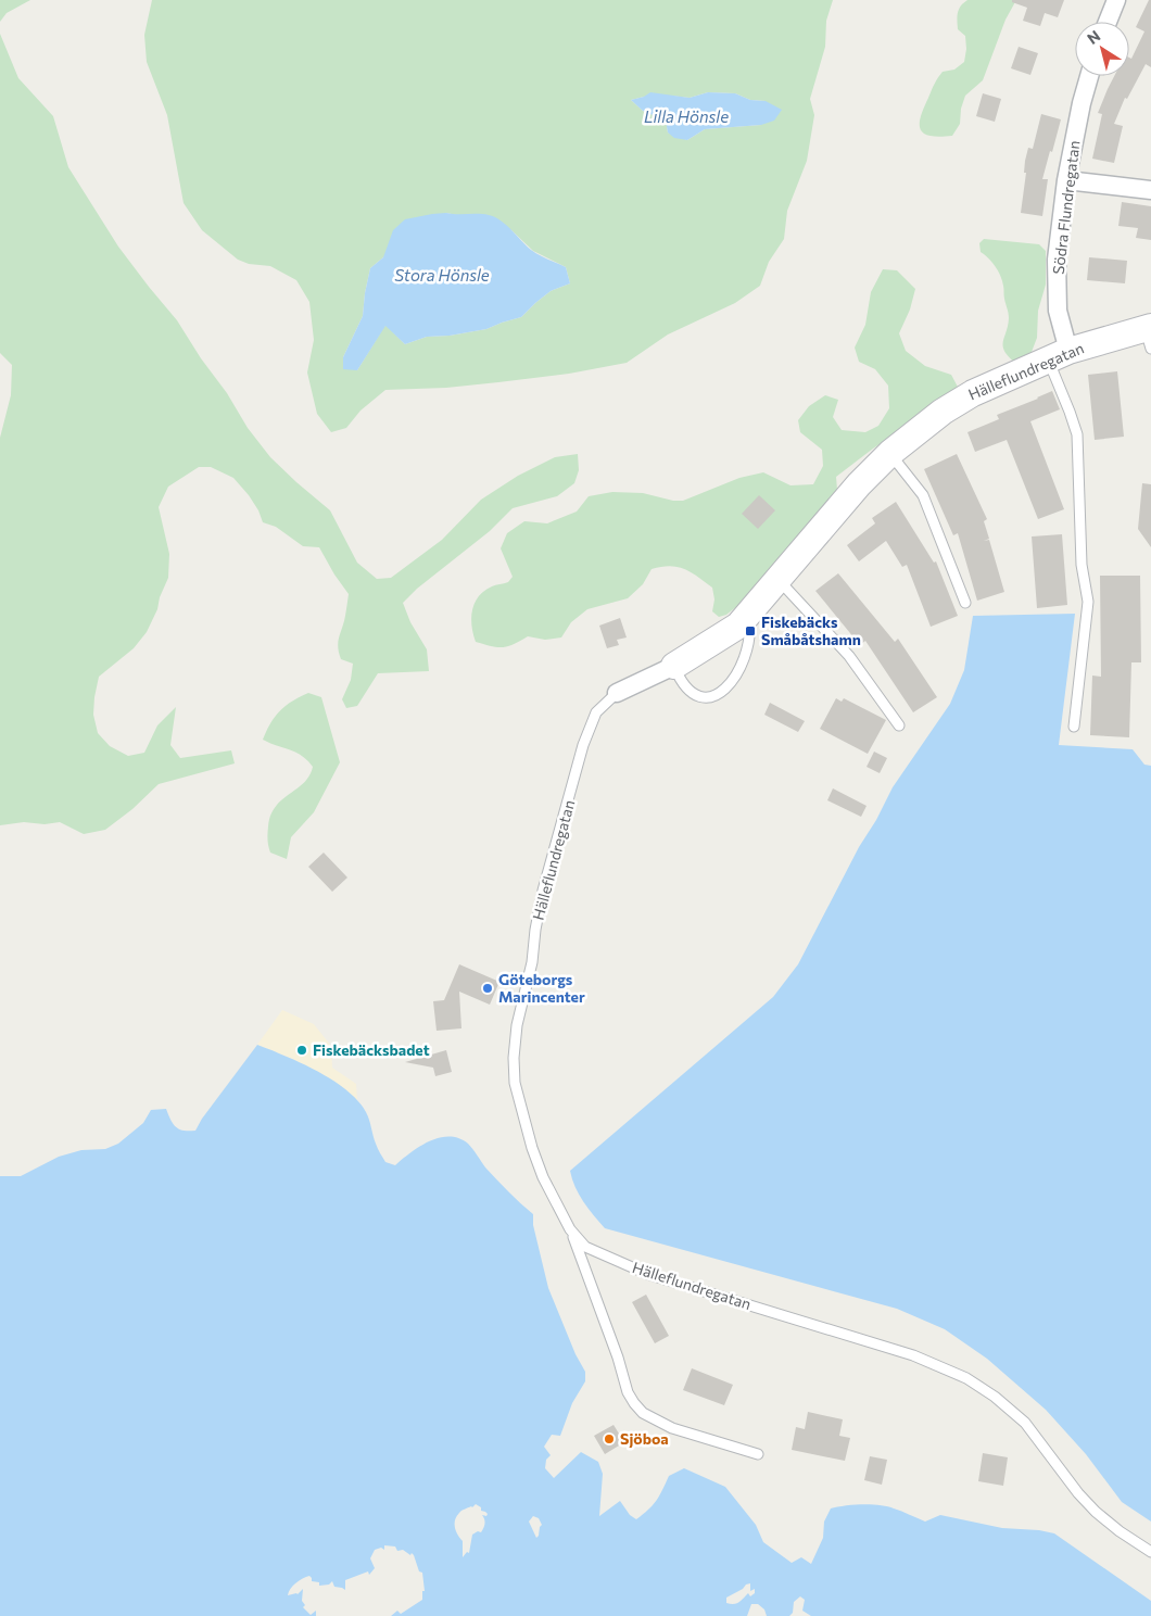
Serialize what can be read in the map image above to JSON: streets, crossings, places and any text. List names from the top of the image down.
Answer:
{
  "streets": {
    "street": ["Södra Flundregatan", "Hälleflundregatan"]
  },
  "crossings": [
    ["Södra Flundregatan", "Hälleflundregatan"]
  ],
  "water": ["Lilla Hönsle", "Stora Hönsle"],
  "places": {
    "transit": ["Fiskebäcks Småbåtshamn"],
    "other": ["Göteborgs Marincenter", "Fiskebäcksbadet", "Sjöboa"]
  },
  "north": "top left"
}
